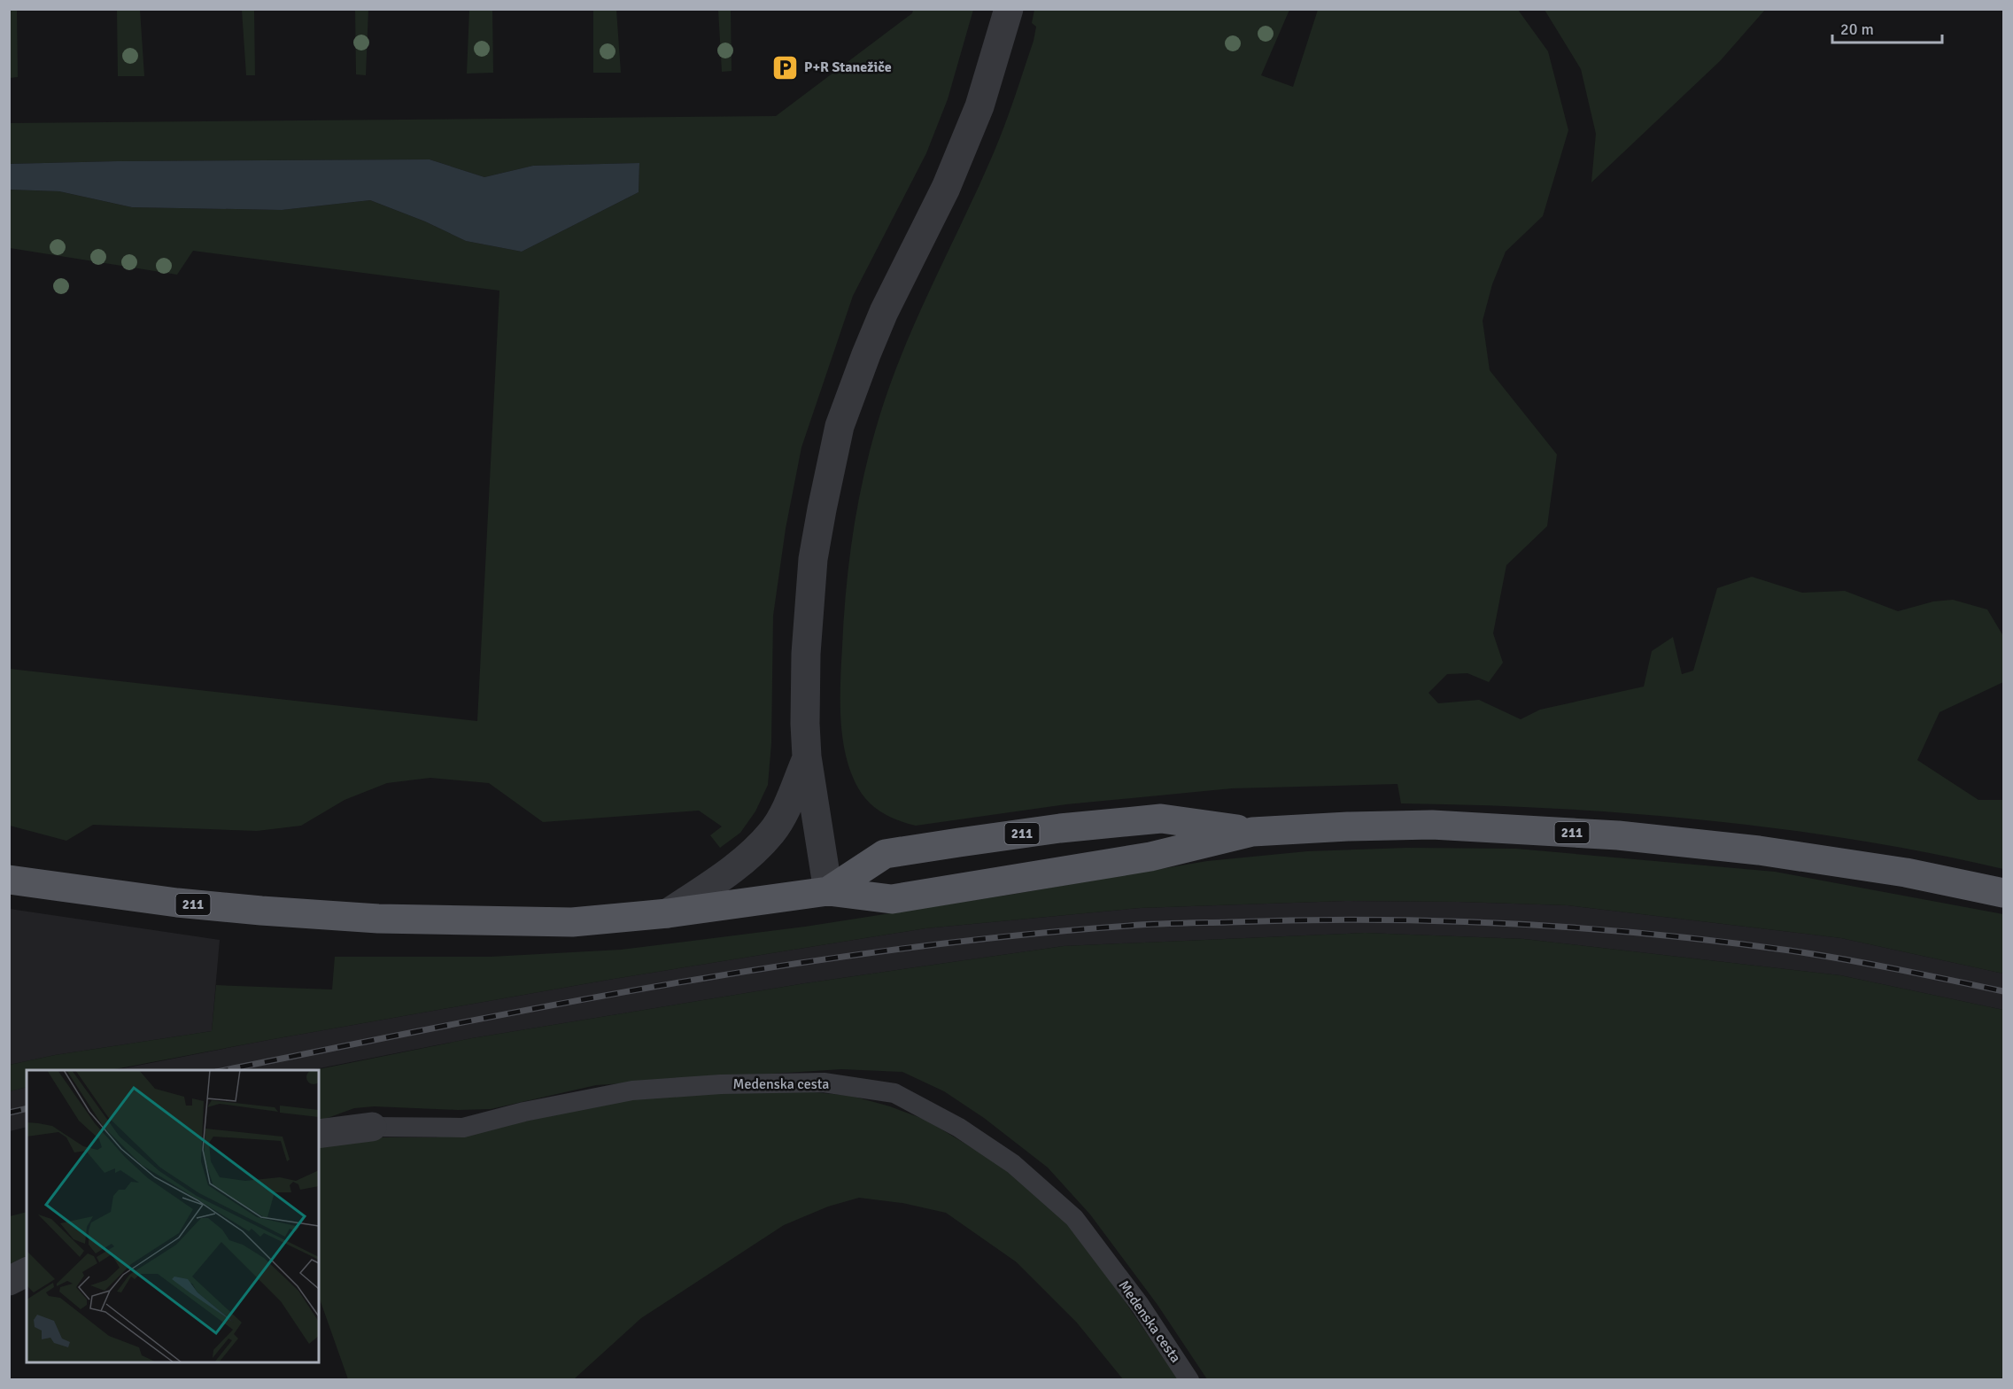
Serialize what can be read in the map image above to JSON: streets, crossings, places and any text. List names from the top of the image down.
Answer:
{
  "streets": {
    "main road": ["211"],
    "street": ["Medenska cesta"]
  },
  "places": {
    "parking": ["P+R Stanežiče"]
  },
  "scale_bar": "20 m"
}
